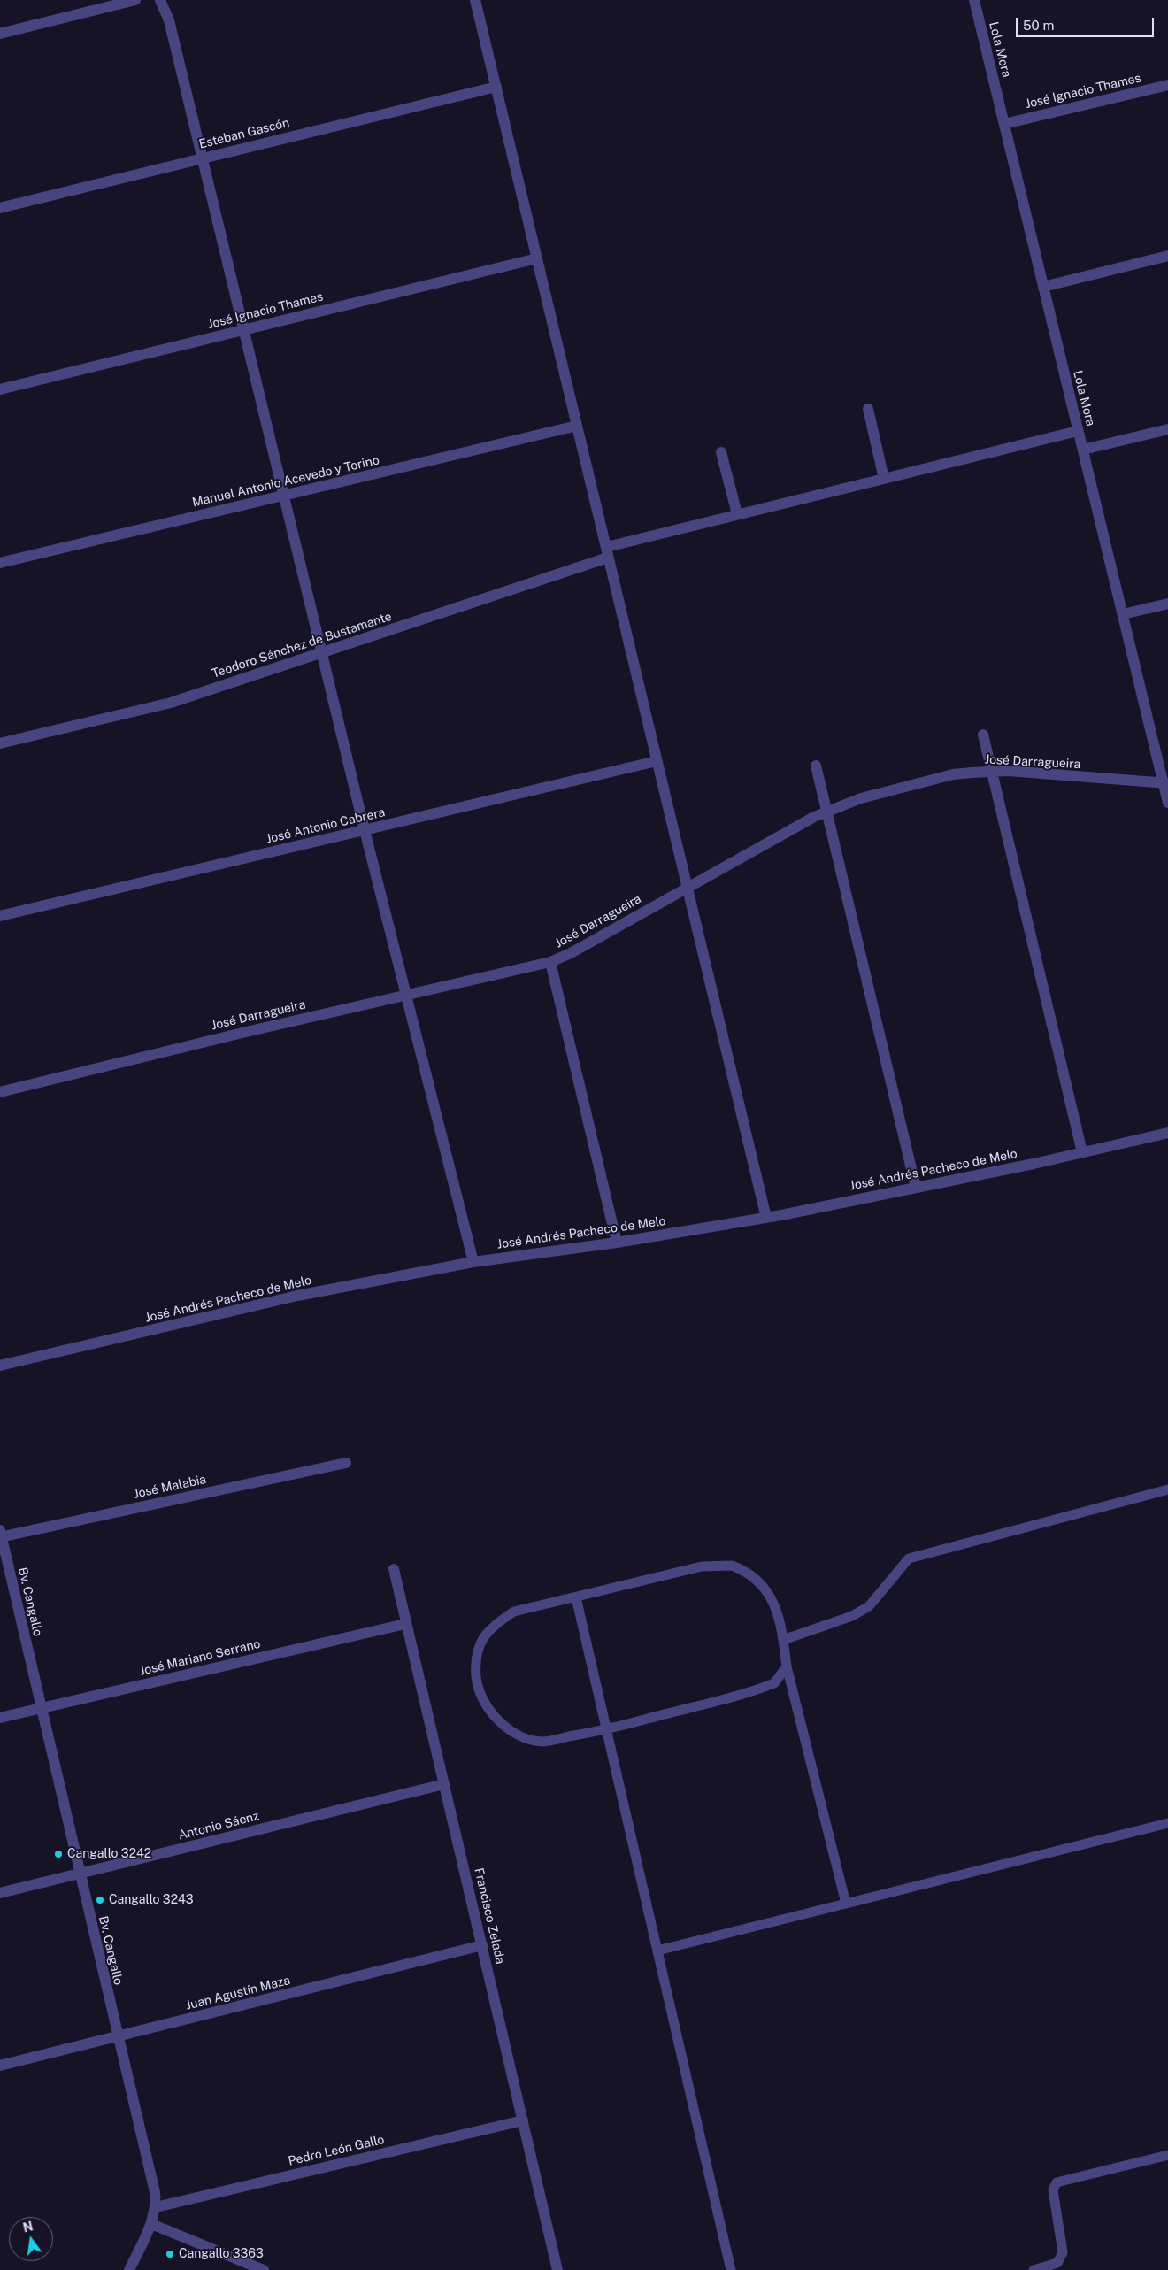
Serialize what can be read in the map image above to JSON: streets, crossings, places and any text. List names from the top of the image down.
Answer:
{
  "streets": {
    "street": [
      "Lola Mora",
      "José Ignacio Thames",
      "Esteban Gascón",
      "Manuel Antonio Acevedo y Torino",
      "Teodoro Sánchez de Bustamante",
      "José Darragueira",
      "José Antonio Cabrera",
      "José Andrés Pacheco de Melo",
      "José Malabia",
      "Bv. Cangallo",
      "José Mariano Serrano",
      "Antonio Sáenz",
      "Francisco Zelada",
      "Juan Agustín Maza",
      "Pedro León Gallo"
    ]
  },
  "crossings": [
    ["Lola Mora", "José Ignacio Thames"],
    ["Lola Mora", "Teodoro Sánchez de Bustamante"],
    ["Lola Mora", "José Darragueira"],
    ["José Malabia", "Bv. Cangallo"],
    ["Bv. Cangallo", "José Mariano Serrano"],
    ["Bv. Cangallo", "Antonio Sáenz"],
    ["Bv. Cangallo", "Juan Agustín Maza"],
    ["Bv. Cangallo", "Pedro León Gallo"],
    ["José Mariano Serrano", "Francisco Zelada"],
    ["Antonio Sáenz", "Francisco Zelada"],
    ["Francisco Zelada", "Juan Agustín Maza"],
    ["Francisco Zelada", "Pedro León Gallo"]
  ],
  "places": ["Cangallo 3242", "Cangallo 3243", "Cangallo 3363"],
  "scale_bar": "50 m",
  "north": "top"
}
